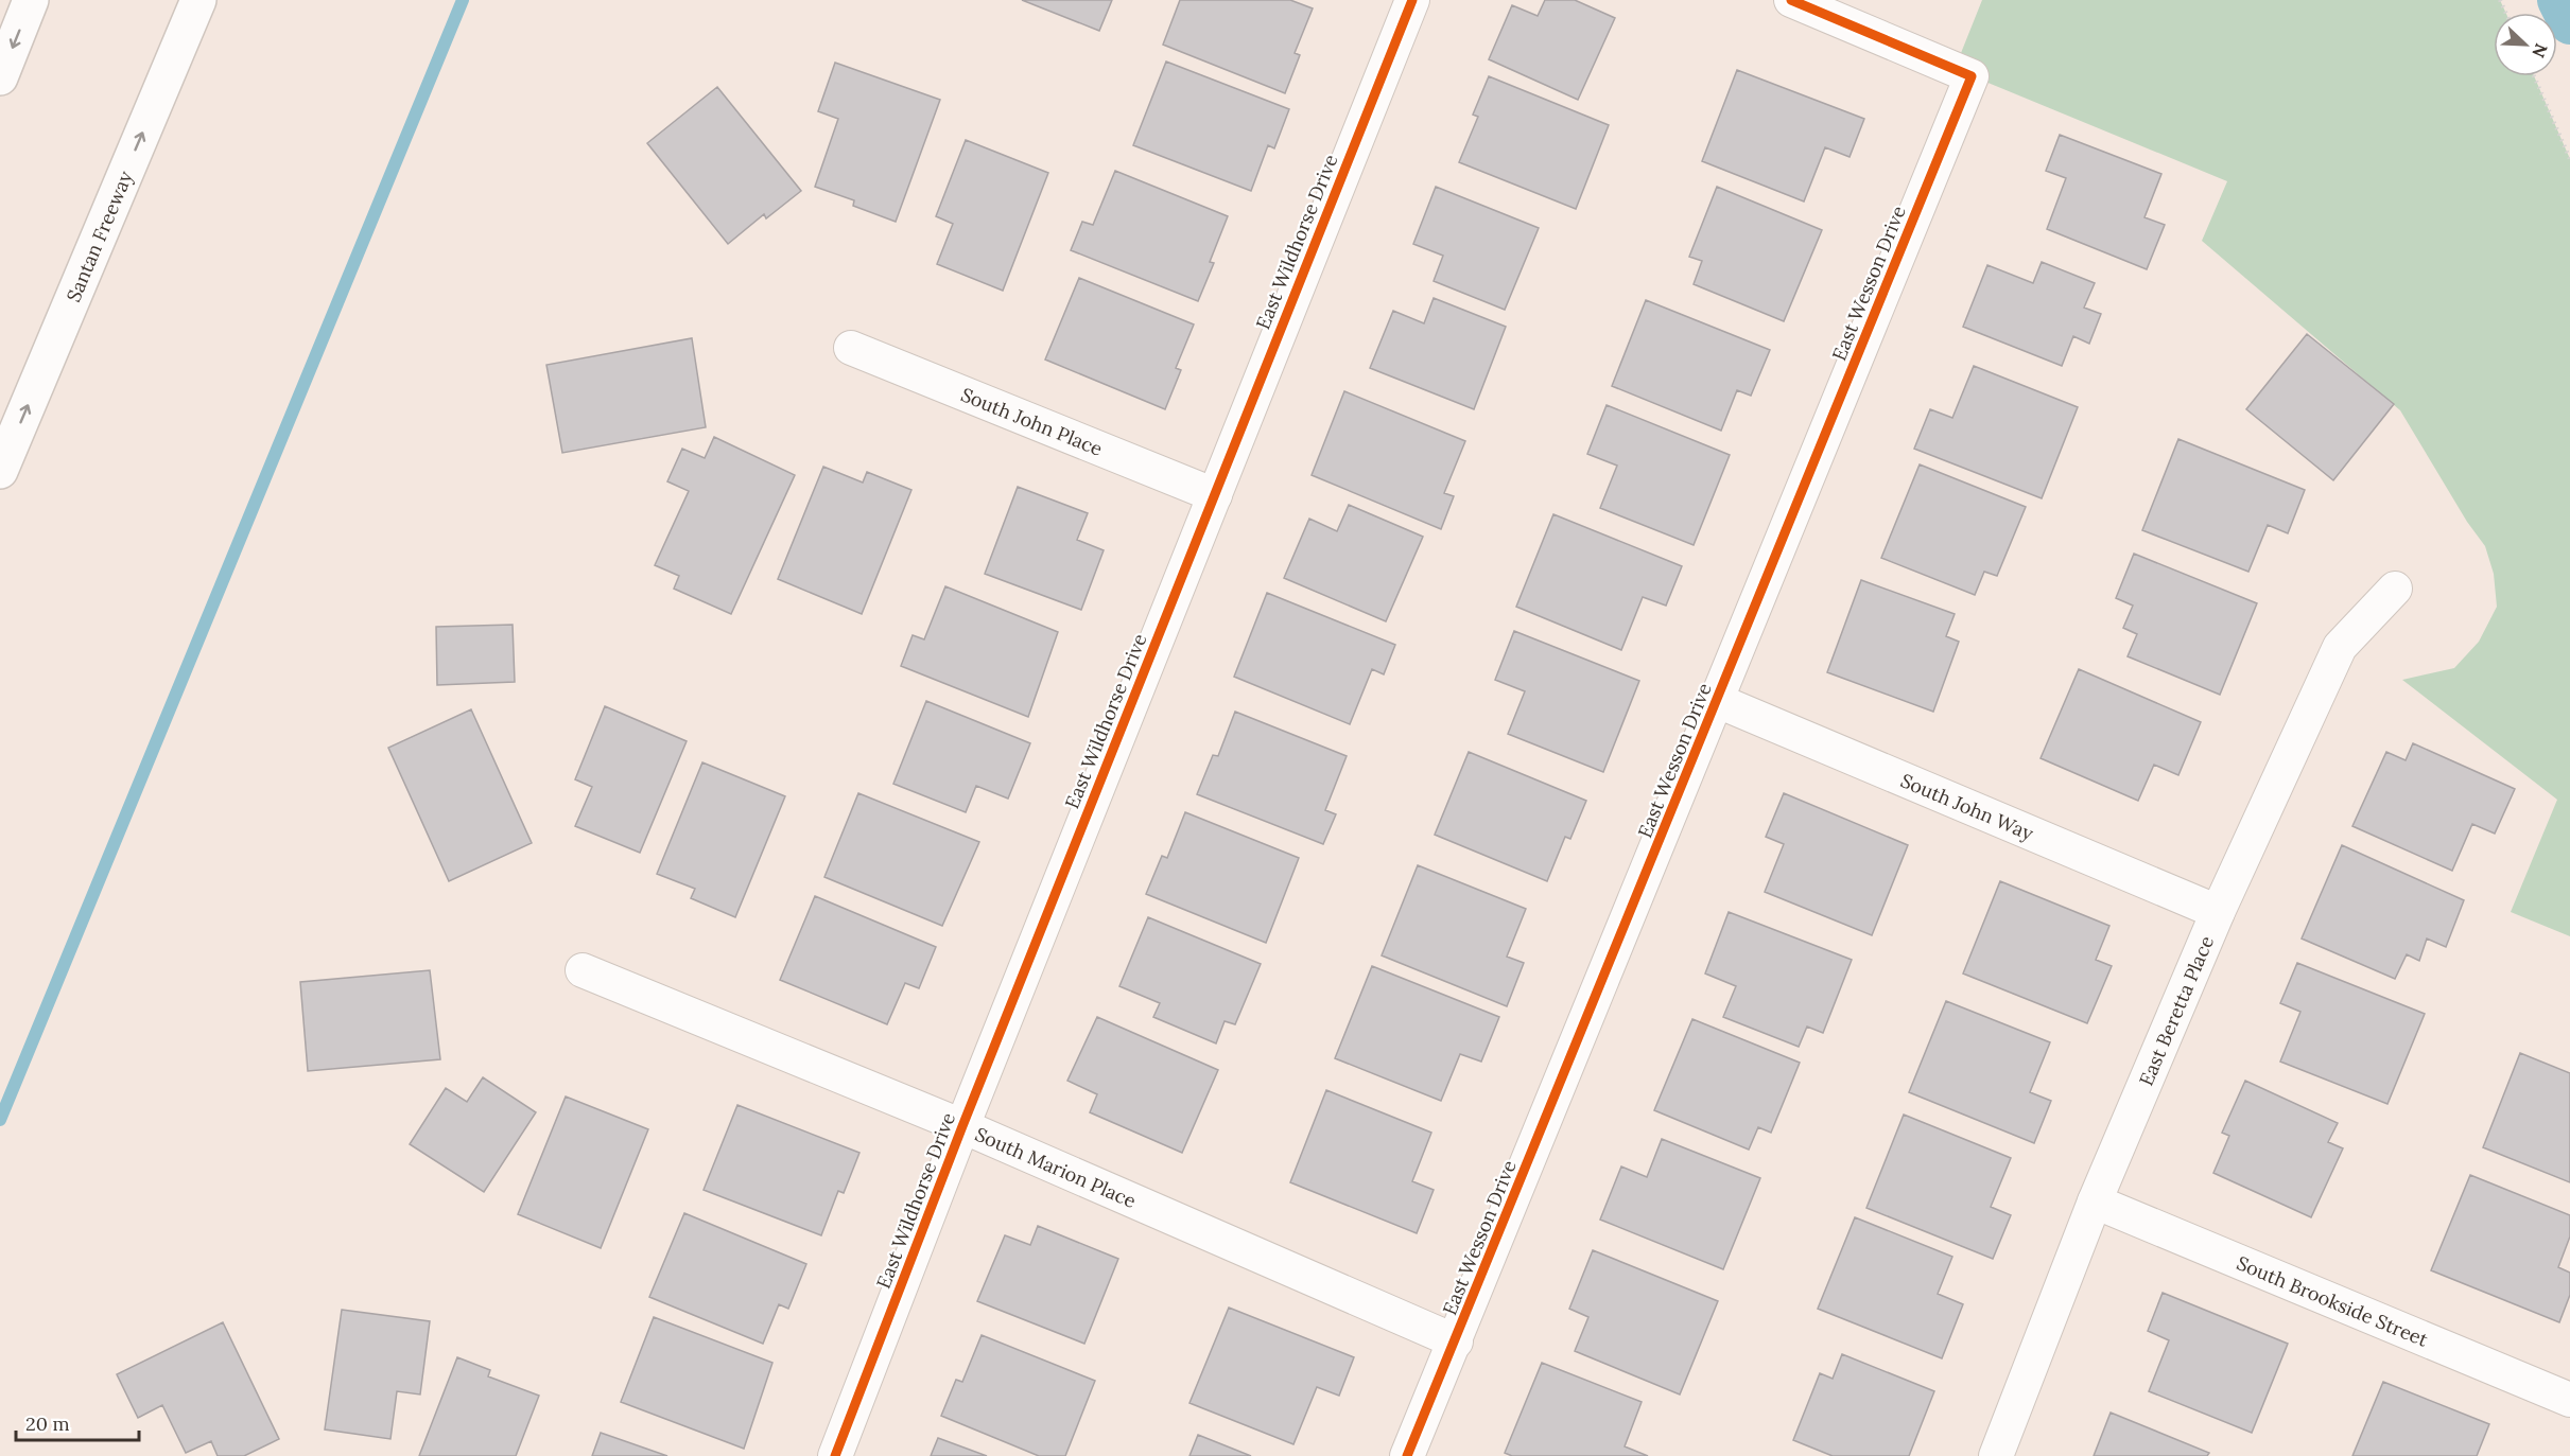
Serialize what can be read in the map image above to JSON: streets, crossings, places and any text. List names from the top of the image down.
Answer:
{
  "streets": {
    "highway": ["Santan Freeway"],
    "street": [
      "East Wildhorse Drive",
      "East Wesson Drive",
      "South John Place",
      "South John Way",
      "East Beretta Place",
      "South Marion Place",
      "South Brookside Street"
    ]
  },
  "crossings": [
    ["East Wildhorse Drive", "South John Place"],
    ["East Wildhorse Drive", "South Marion Place"],
    ["East Wesson Drive", "South John Way"],
    ["East Wesson Drive", "South Marion Place"],
    ["South John Way", "East Beretta Place"],
    ["East Beretta Place", "South Brookside Street"]
  ],
  "one_way": ["Santan Freeway"],
  "scale_bar": "20 m",
  "north": "bottom right"
}
